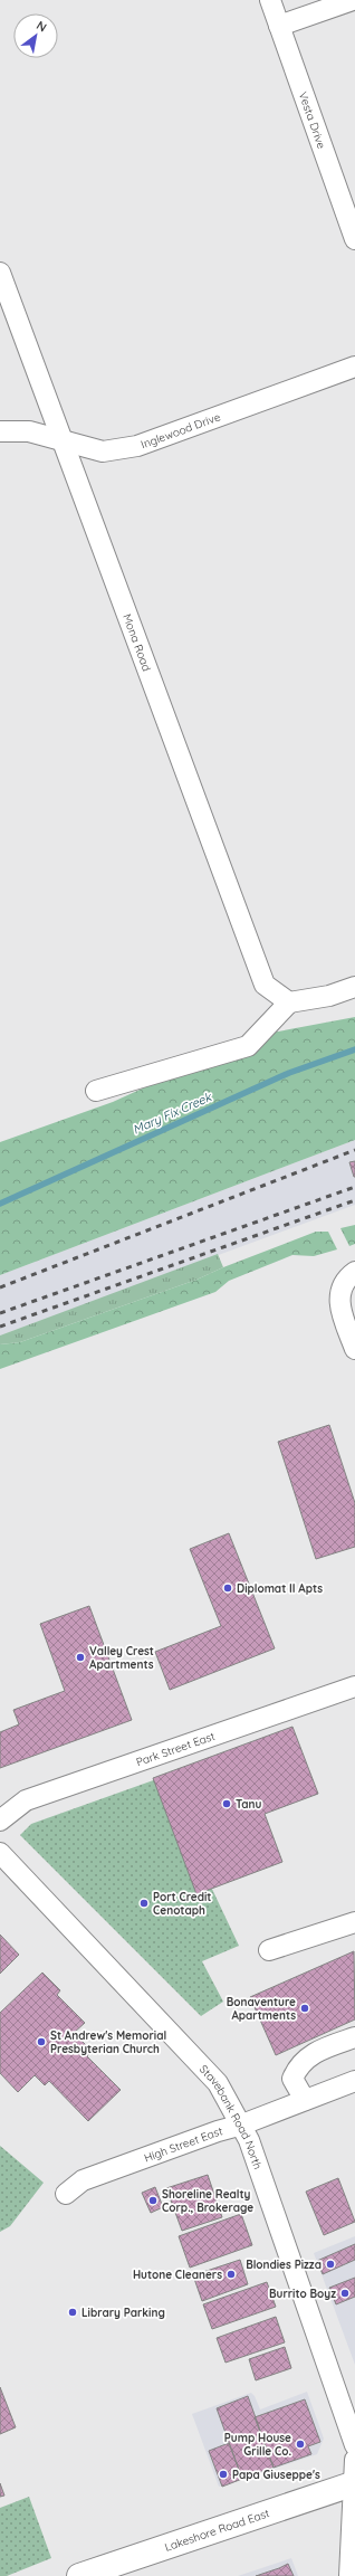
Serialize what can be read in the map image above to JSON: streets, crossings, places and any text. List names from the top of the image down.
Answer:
{
  "streets": {
    "main road": ["Lakeshore Road East"],
    "street": [
      "Vesta Drive",
      "Inglewood Drive",
      "Mona Road",
      "Park Street East",
      "Stavebank Road North",
      "High Street East"
    ]
  },
  "crossings": [
    ["Inglewood Drive", "Mona Road"],
    ["Stavebank Road North", "High Street East"]
  ],
  "water": ["Mary Fix Creek"],
  "places": [
    "Diplomat II Apts",
    "Valley Crest Apartments",
    "Tanu",
    "Port Credit Cenotaph",
    "Bonaventure Apartments",
    "St Andrew's Memorial Presbyterian Church",
    "Shoreline Realty Corp., Brokerage",
    "Blondies Pizza",
    "Hutone Cleaners",
    "Burrito Boyz",
    "Library Parking",
    "Pump House Grille Co.",
    "Papa Giuseppe's"
  ],
  "north": "top right"
}
